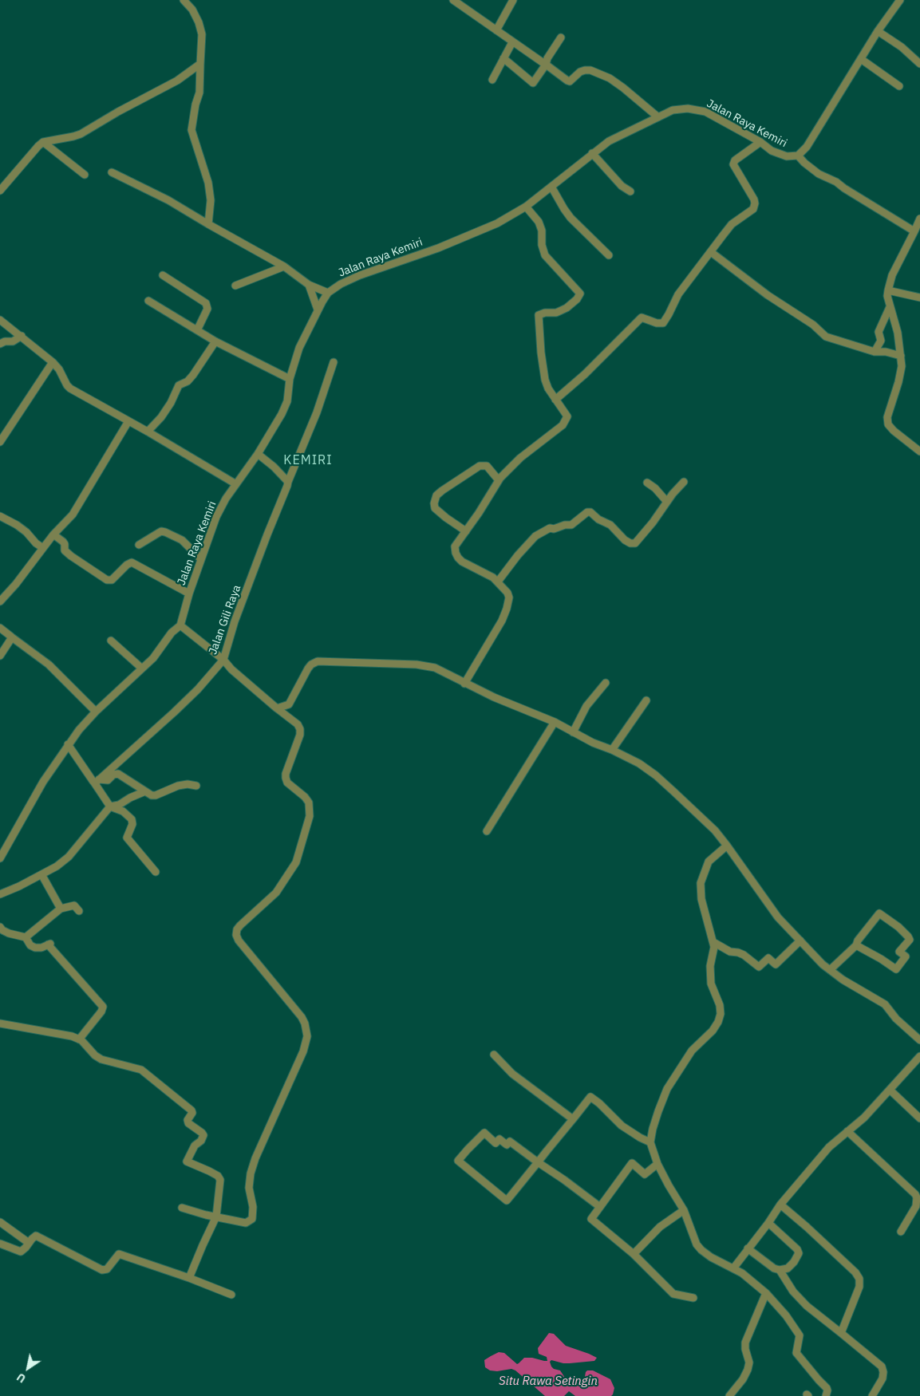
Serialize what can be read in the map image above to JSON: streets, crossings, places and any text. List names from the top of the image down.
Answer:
{
  "streets": {
    "street": ["Jalan Raya Kemiri", "Jalan Gili Raya"]
  },
  "districts": ["KEMIRI"],
  "water": ["Situ Rawa Setingin"],
  "north": "bottom left"
}
